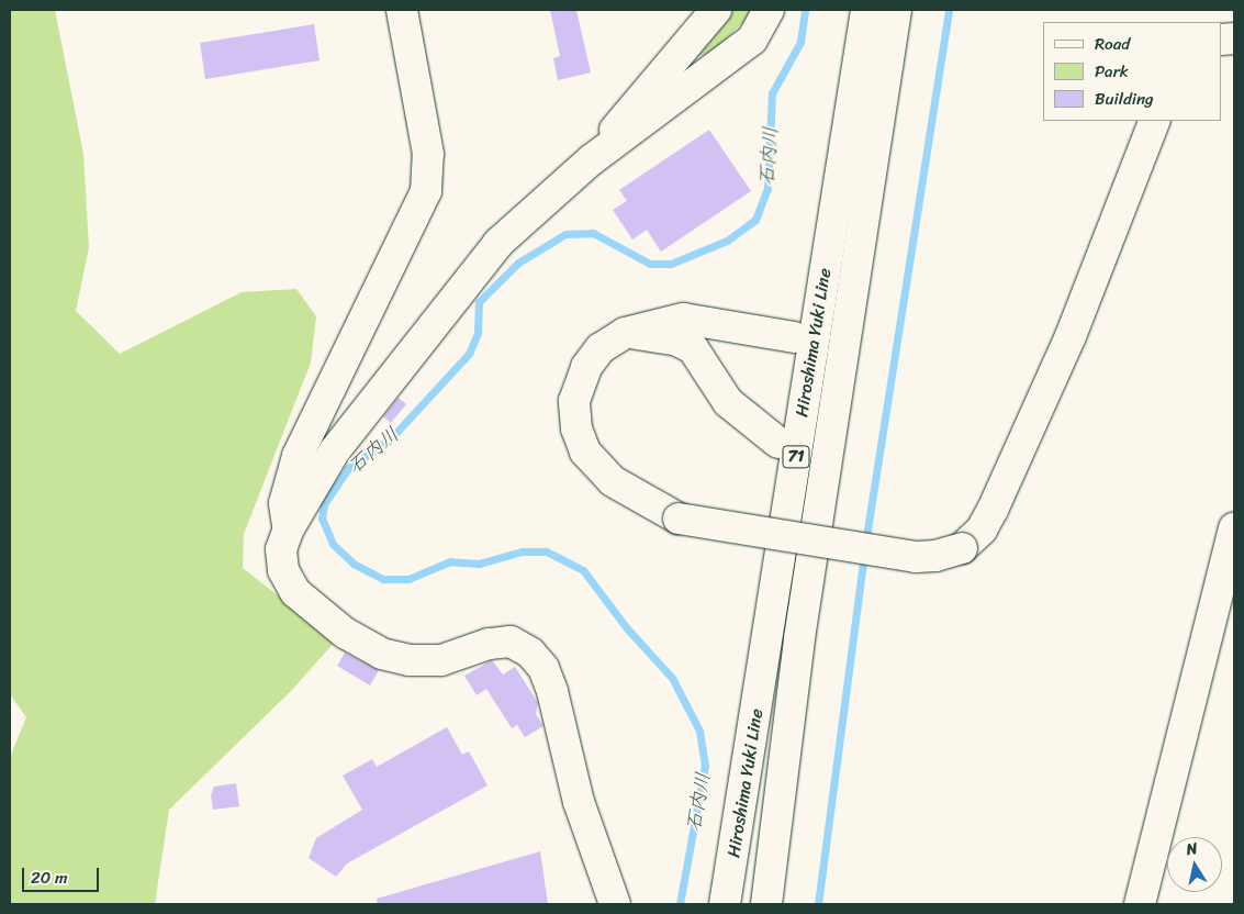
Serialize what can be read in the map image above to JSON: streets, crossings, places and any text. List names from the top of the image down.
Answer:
{
  "streets": {
    "main road": ["Hiroshima Yuki Line", "71"]
  },
  "water": ["石内川"],
  "legend": ["Road", "Park", "Building"],
  "scale_bar": "20 m",
  "north": "top"
}
